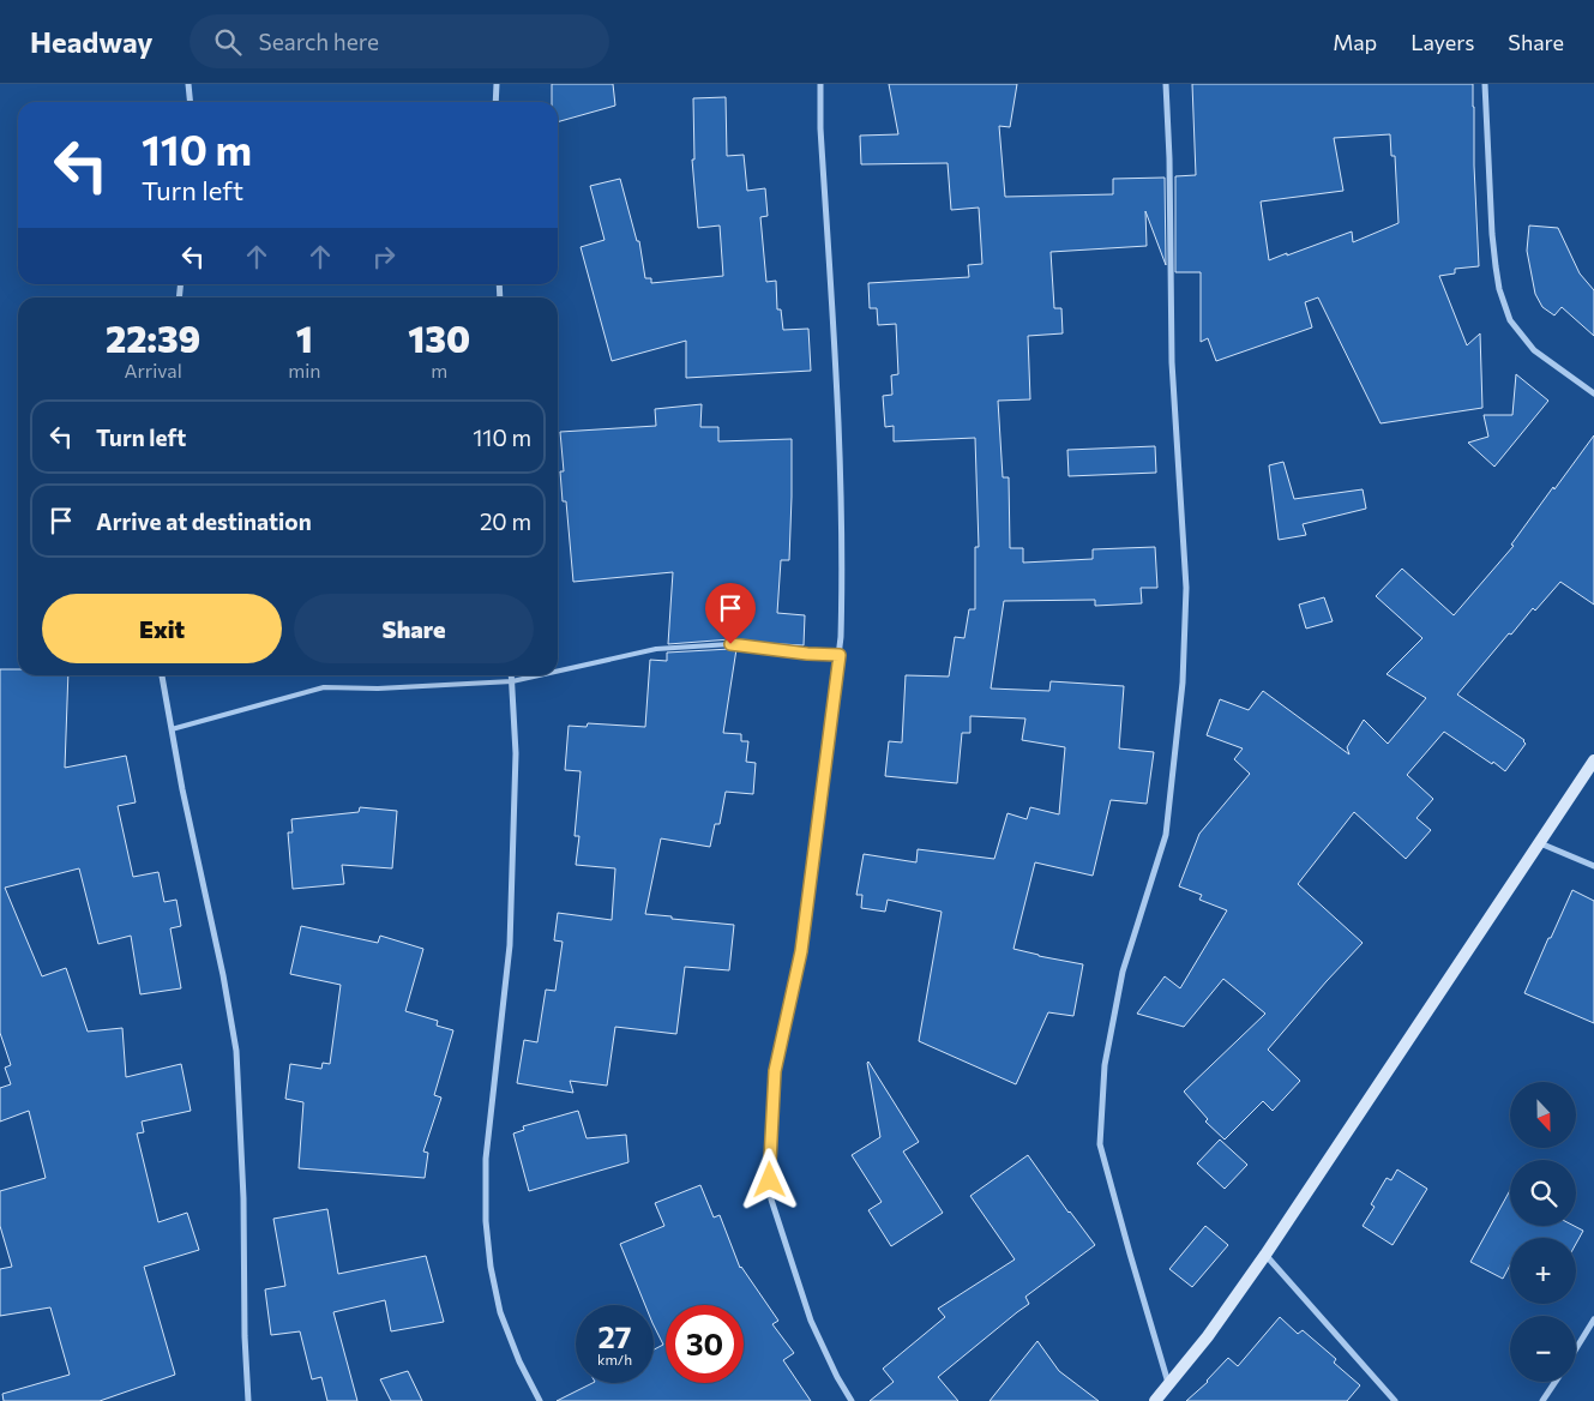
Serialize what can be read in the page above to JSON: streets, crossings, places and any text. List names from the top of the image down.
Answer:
{
  "north": "bottom",
  "page": {
    "header": "Headway",
    "search": "Search here",
    "nav": ["Map", "Layers", "Share"],
    "turn": ["110 m", "Turn left"],
    "eta": [
      "22:39",
      "Arrival",
      "1",
      "min",
      "130",
      "m"
    ],
    "list": [
      {
        "name": "Turn left",
        "value": "110 m"
      },
      {
        "name": "Arrive at destination",
        "value": "20 m"
      }
    ],
    "buttons": ["Exit", "Share"],
    "map_buttons": ["+", "−"],
    "speed": "27 km/h",
    "limit": "30"
  }
}
